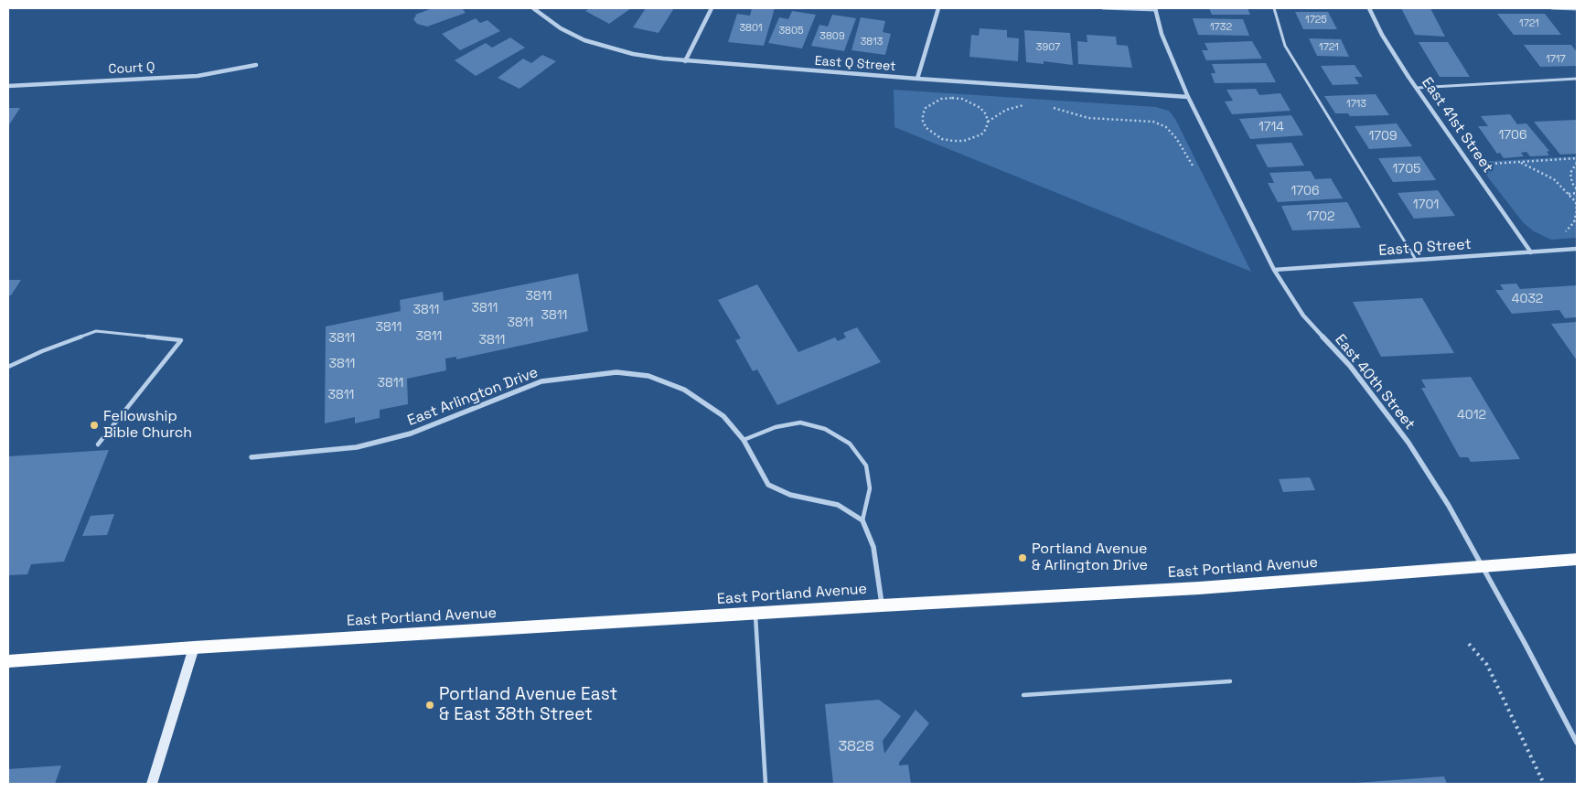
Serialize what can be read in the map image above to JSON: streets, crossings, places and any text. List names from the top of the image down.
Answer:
{
  "streets": {
    "main road": ["East Portland Avenue"],
    "street": [
      "East Q Street",
      "Court Q",
      "East 41st Street",
      "East 40th Street",
      "East Arlington Drive"
    ]
  },
  "crossings": [
    ["East Q Street", "East 41st Street"],
    ["East Q Street", "East 40th Street"],
    ["East 40th Street", "East Portland Avenue"]
  ],
  "places": ["Fellowship Bible Church", "Portland Avenue & Arlington Drive", "Portland Avenue East & East 38th Street"],
  "house_numbers": [
    "1725",
    "1721",
    "1732",
    "3801",
    "3805",
    "3809",
    "3813",
    "3907",
    "1721",
    "1717",
    "1713",
    "1714",
    "1706",
    "1709",
    "1705",
    "1706",
    "1701",
    "1702",
    "3811",
    "4032",
    "3811",
    "3811",
    "3811",
    "3811",
    "3811",
    "3811",
    "3811",
    "3811",
    "3811",
    "3811",
    "3811",
    "4012",
    "3828"
  ]
}
